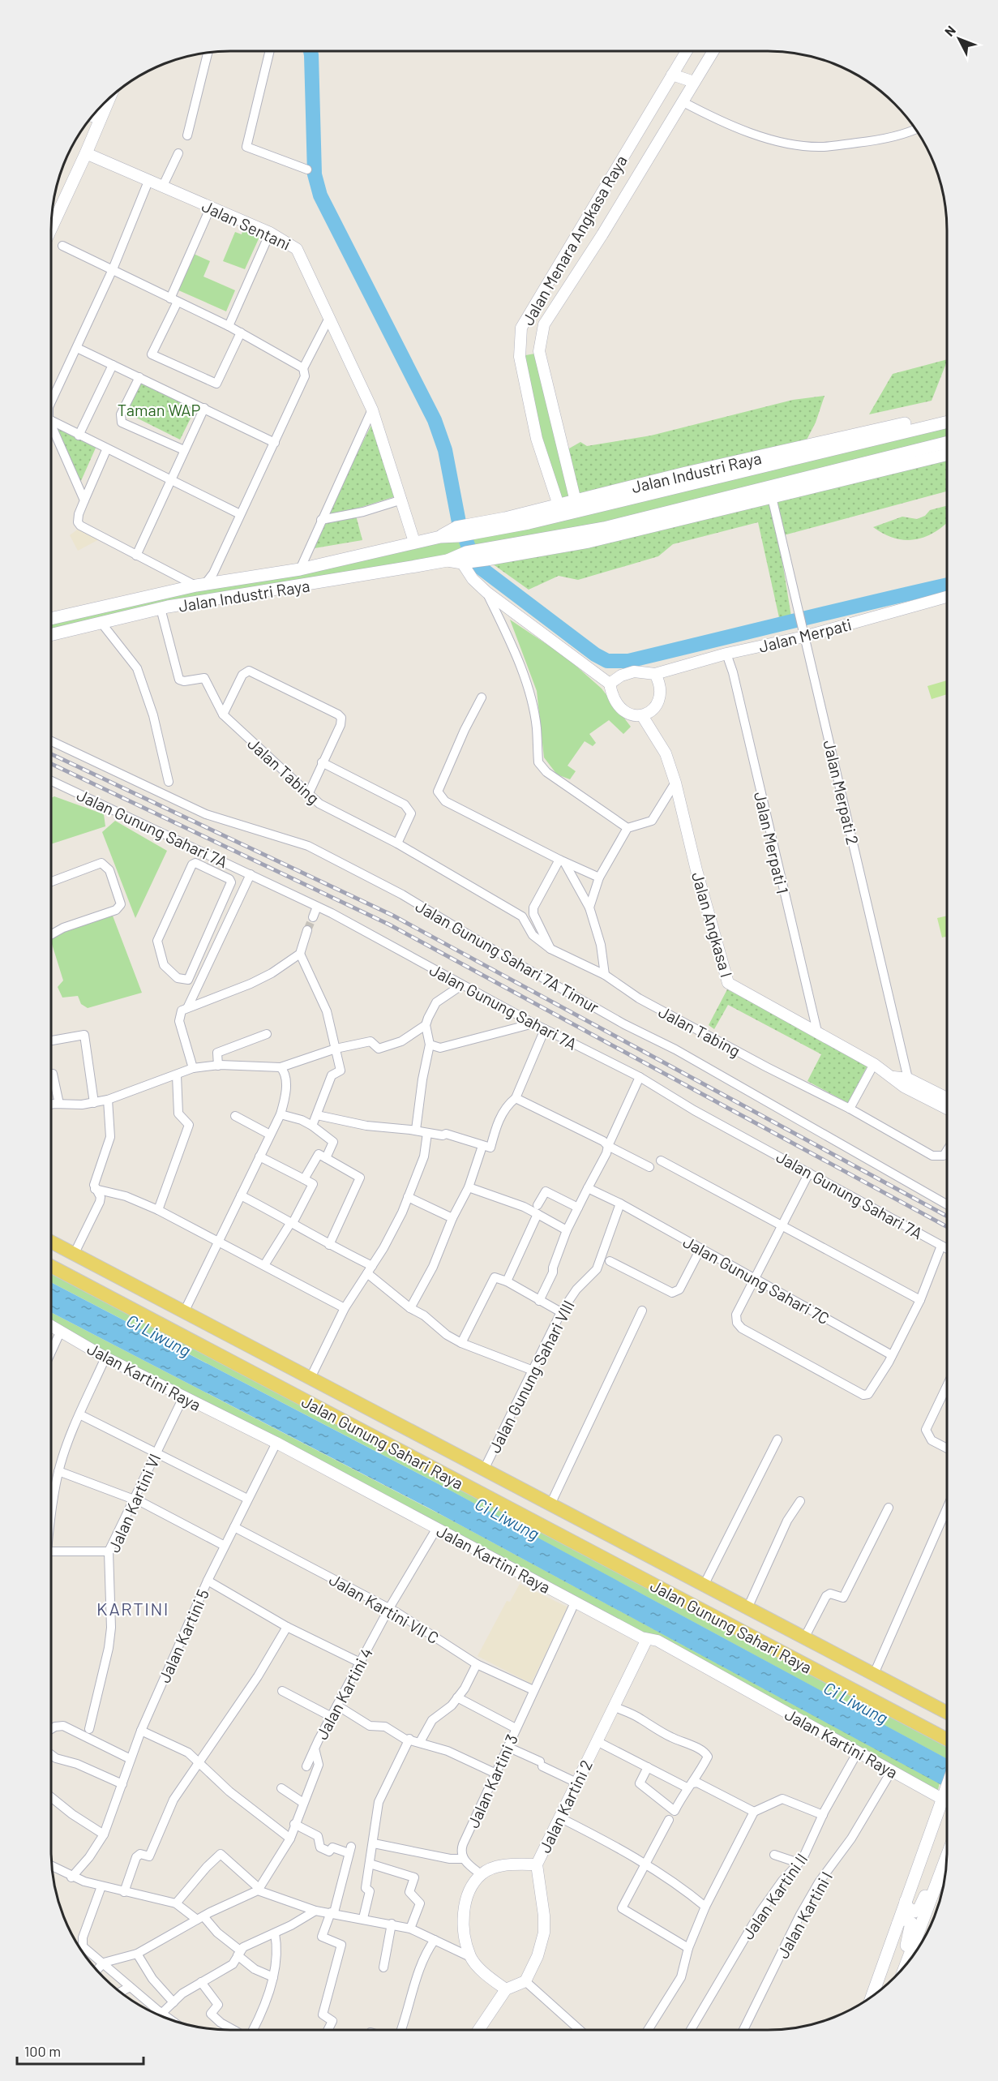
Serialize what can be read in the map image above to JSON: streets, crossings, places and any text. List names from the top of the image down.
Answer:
{
  "streets": {
    "main road": ["Jalan Industri Raya", "Jalan Gunung Sahari Raya"],
    "street": [
      "Jalan Sentani",
      "Jalan Menara Angkasa Raya",
      "Jalan Merpati",
      "Jalan Tabing",
      "Jalan Merpati 2",
      "Jalan Gunung Sahari 7A",
      "Jalan Merpati 1",
      "Jalan Angkasa I",
      "Jalan Gunung Sahari 7A Timur",
      "Jalan Gunung Sahari 7C",
      "Jalan Kartini Raya",
      "Jalan Gunung Sahari VIII",
      "Jalan Kartini VI",
      "Jalan Kartini VII C",
      "Jalan Kartini 5",
      "Jalan Kartini 4",
      "Jalan Kartini 3",
      "Jalan Kartini 2",
      "Jalan Kartini II",
      "Jalan Kartini I"
    ]
  },
  "crossings": [
    ["Jalan Sentani", "Jalan Industri Raya"],
    ["Jalan Menara Angkasa Raya", "Jalan Industri Raya"],
    ["Jalan Industri Raya", "Jalan Tabing"],
    ["Jalan Industri Raya", "Jalan Merpati 2"],
    ["Jalan Merpati", "Jalan Merpati 2"],
    ["Jalan Merpati", "Jalan Merpati 1"],
    ["Jalan Merpati", "Jalan Angkasa I"],
    ["Jalan Merpati 2", "Jalan Angkasa I"],
    ["Jalan Merpati 1", "Jalan Angkasa I"],
    ["Jalan Gunung Sahari 7C", "Jalan Gunung Sahari VIII"],
    ["Jalan Kartini Raya", "Jalan Kartini VI"],
    ["Jalan Kartini Raya", "Jalan Kartini 5"],
    ["Jalan Kartini Raya", "Jalan Kartini 4"],
    ["Jalan Kartini Raya", "Jalan Kartini 3"],
    ["Jalan Kartini Raya", "Jalan Kartini 2"],
    ["Jalan Kartini Raya", "Jalan Kartini II"],
    ["Jalan Kartini Raya", "Jalan Kartini I"],
    ["Jalan Gunung Sahari VIII", "Jalan Gunung Sahari Raya"],
    ["Jalan Kartini VII C", "Jalan Kartini 5"],
    ["Jalan Kartini VII C", "Jalan Kartini 4"],
    ["Jalan Kartini VII C", "Jalan Kartini 3"]
  ],
  "districts": ["KARTINI"],
  "water": ["Ci Liwung"],
  "parks": ["Taman WAP"],
  "scale_bar": "100 m",
  "north": "top left"
}
